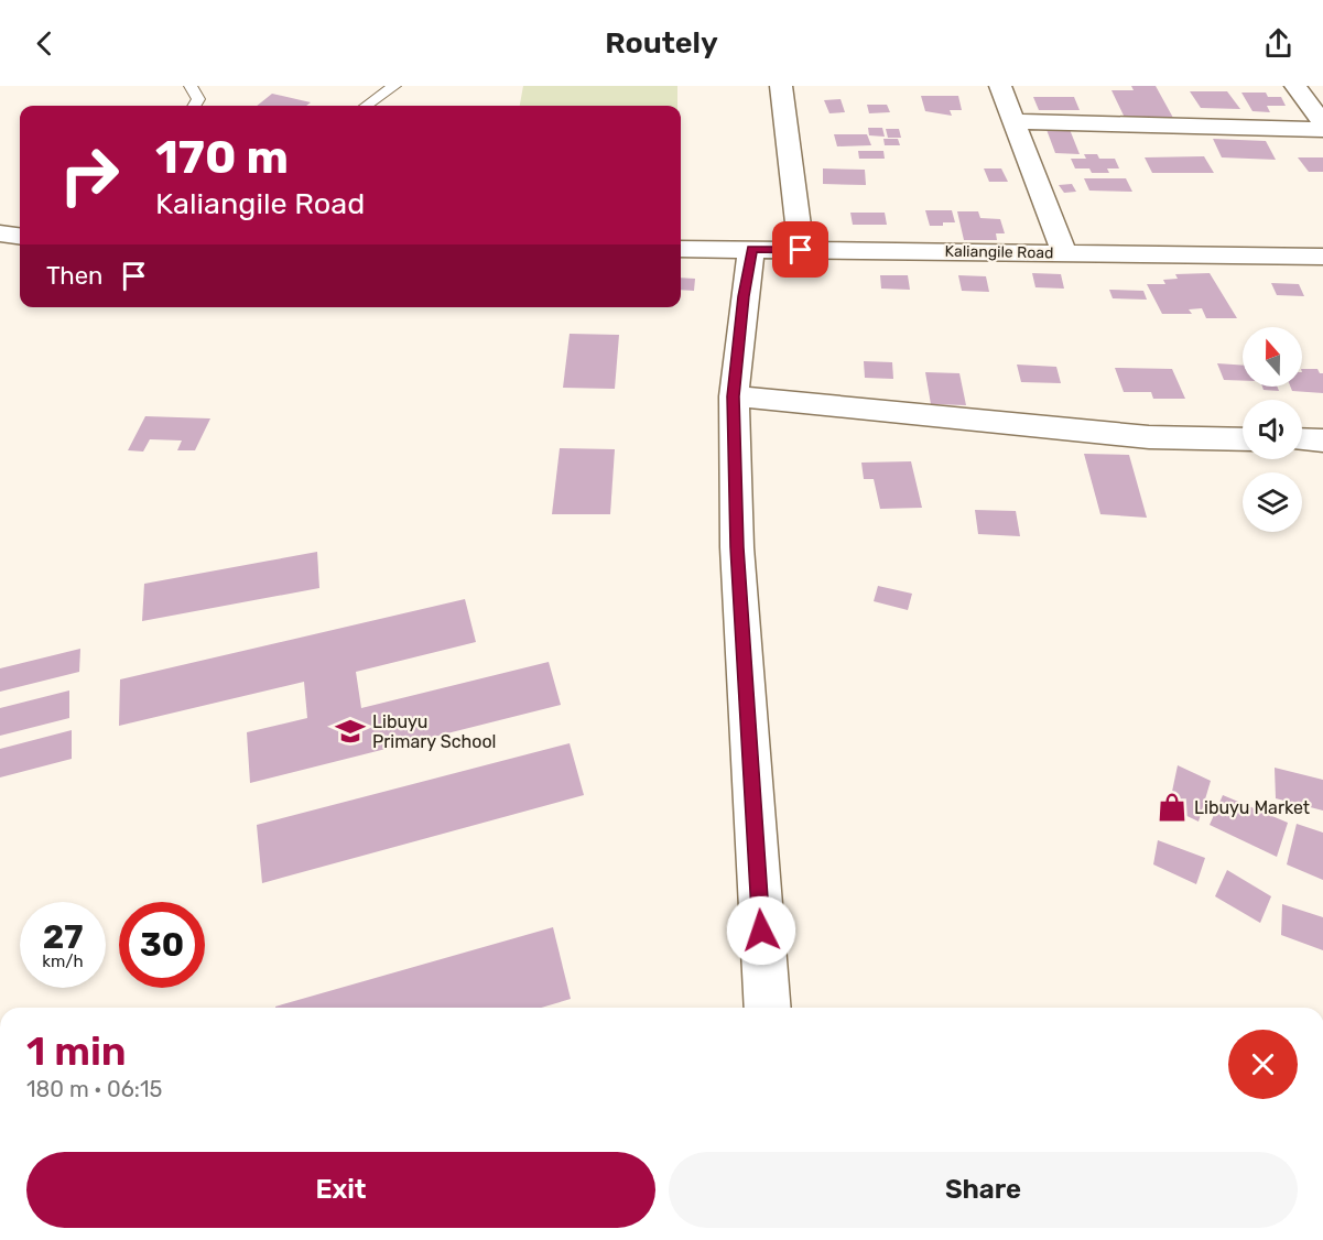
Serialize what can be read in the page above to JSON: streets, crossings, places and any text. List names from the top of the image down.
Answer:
{
  "streets": {
    "street": ["Kaliangile Road"]
  },
  "places": {
    "school or university": ["Libuyu Primary School"],
    "shop": ["Libuyu Market"]
  },
  "north": "top",
  "page": {
    "header": "Routely",
    "turn": ["170 m", "Kaliangile Road"],
    "then": "Then",
    "speed": "27 km/h",
    "limit": "30",
    "heading": ["1 min", "180 m · 06:15"],
    "buttons": ["Exit", "Share"]
  }
}
